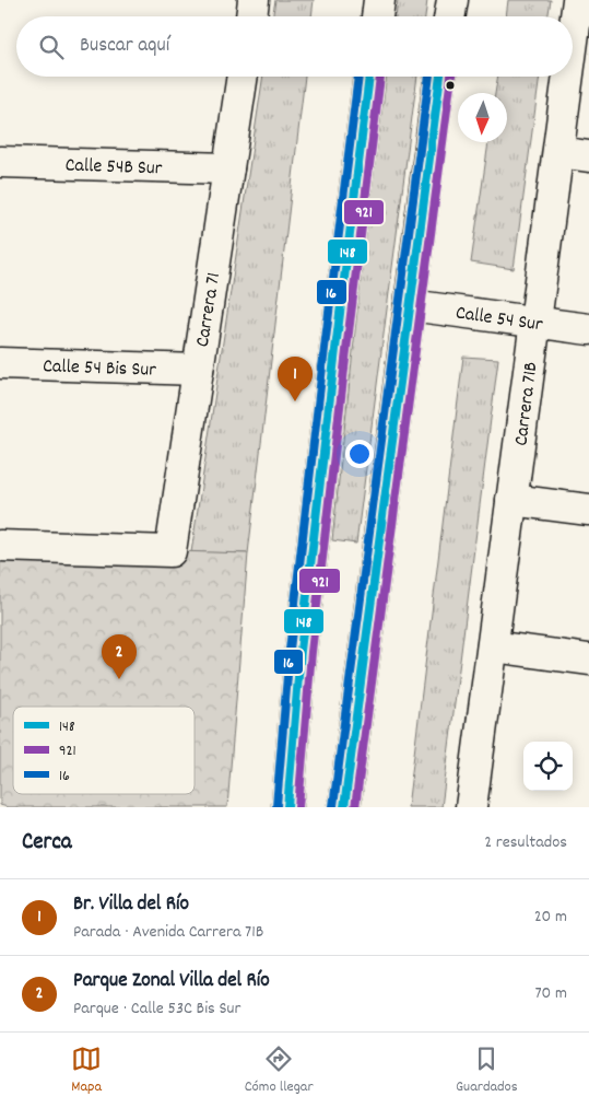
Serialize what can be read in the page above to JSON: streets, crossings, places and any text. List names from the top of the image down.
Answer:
{
  "streets": {
    "street": [
      "Calle 54B Sur",
      "Carrera 71",
      "Calle 54 Sur",
      "Calle 54 Bis Sur",
      "Carrera 71B"
    ]
  },
  "crossings": [
    ["Calle 54B Sur", "Carrera 71"],
    ["Carrera 71", "Calle 54 Bis Sur"],
    ["Calle 54 Sur", "Carrera 71B"]
  ],
  "lines": ["transit line 148", "transit line 921", "transit line 16"],
  "legend": ["148", "921", "16"],
  "north": "bottom",
  "page": {
    "search": "Buscar aquí",
    "pins": ["1", "2"],
    "heading": ["Cerca", "2 resultados"],
    "list": [
      {
        "mark": "1",
        "name": "Br. Villa del Río",
        "note": "Parada · Avenida Carrera 71B",
        "value": "20 m"
      },
      {
        "mark": "2",
        "name": "Parque Zonal Villa del Río",
        "note": "Parque · Calle 53C Bis Sur",
        "value": "70 m"
      }
    ],
    "nav": ["Mapa", "Cómo llegar", "Guardados"]
  }
}
